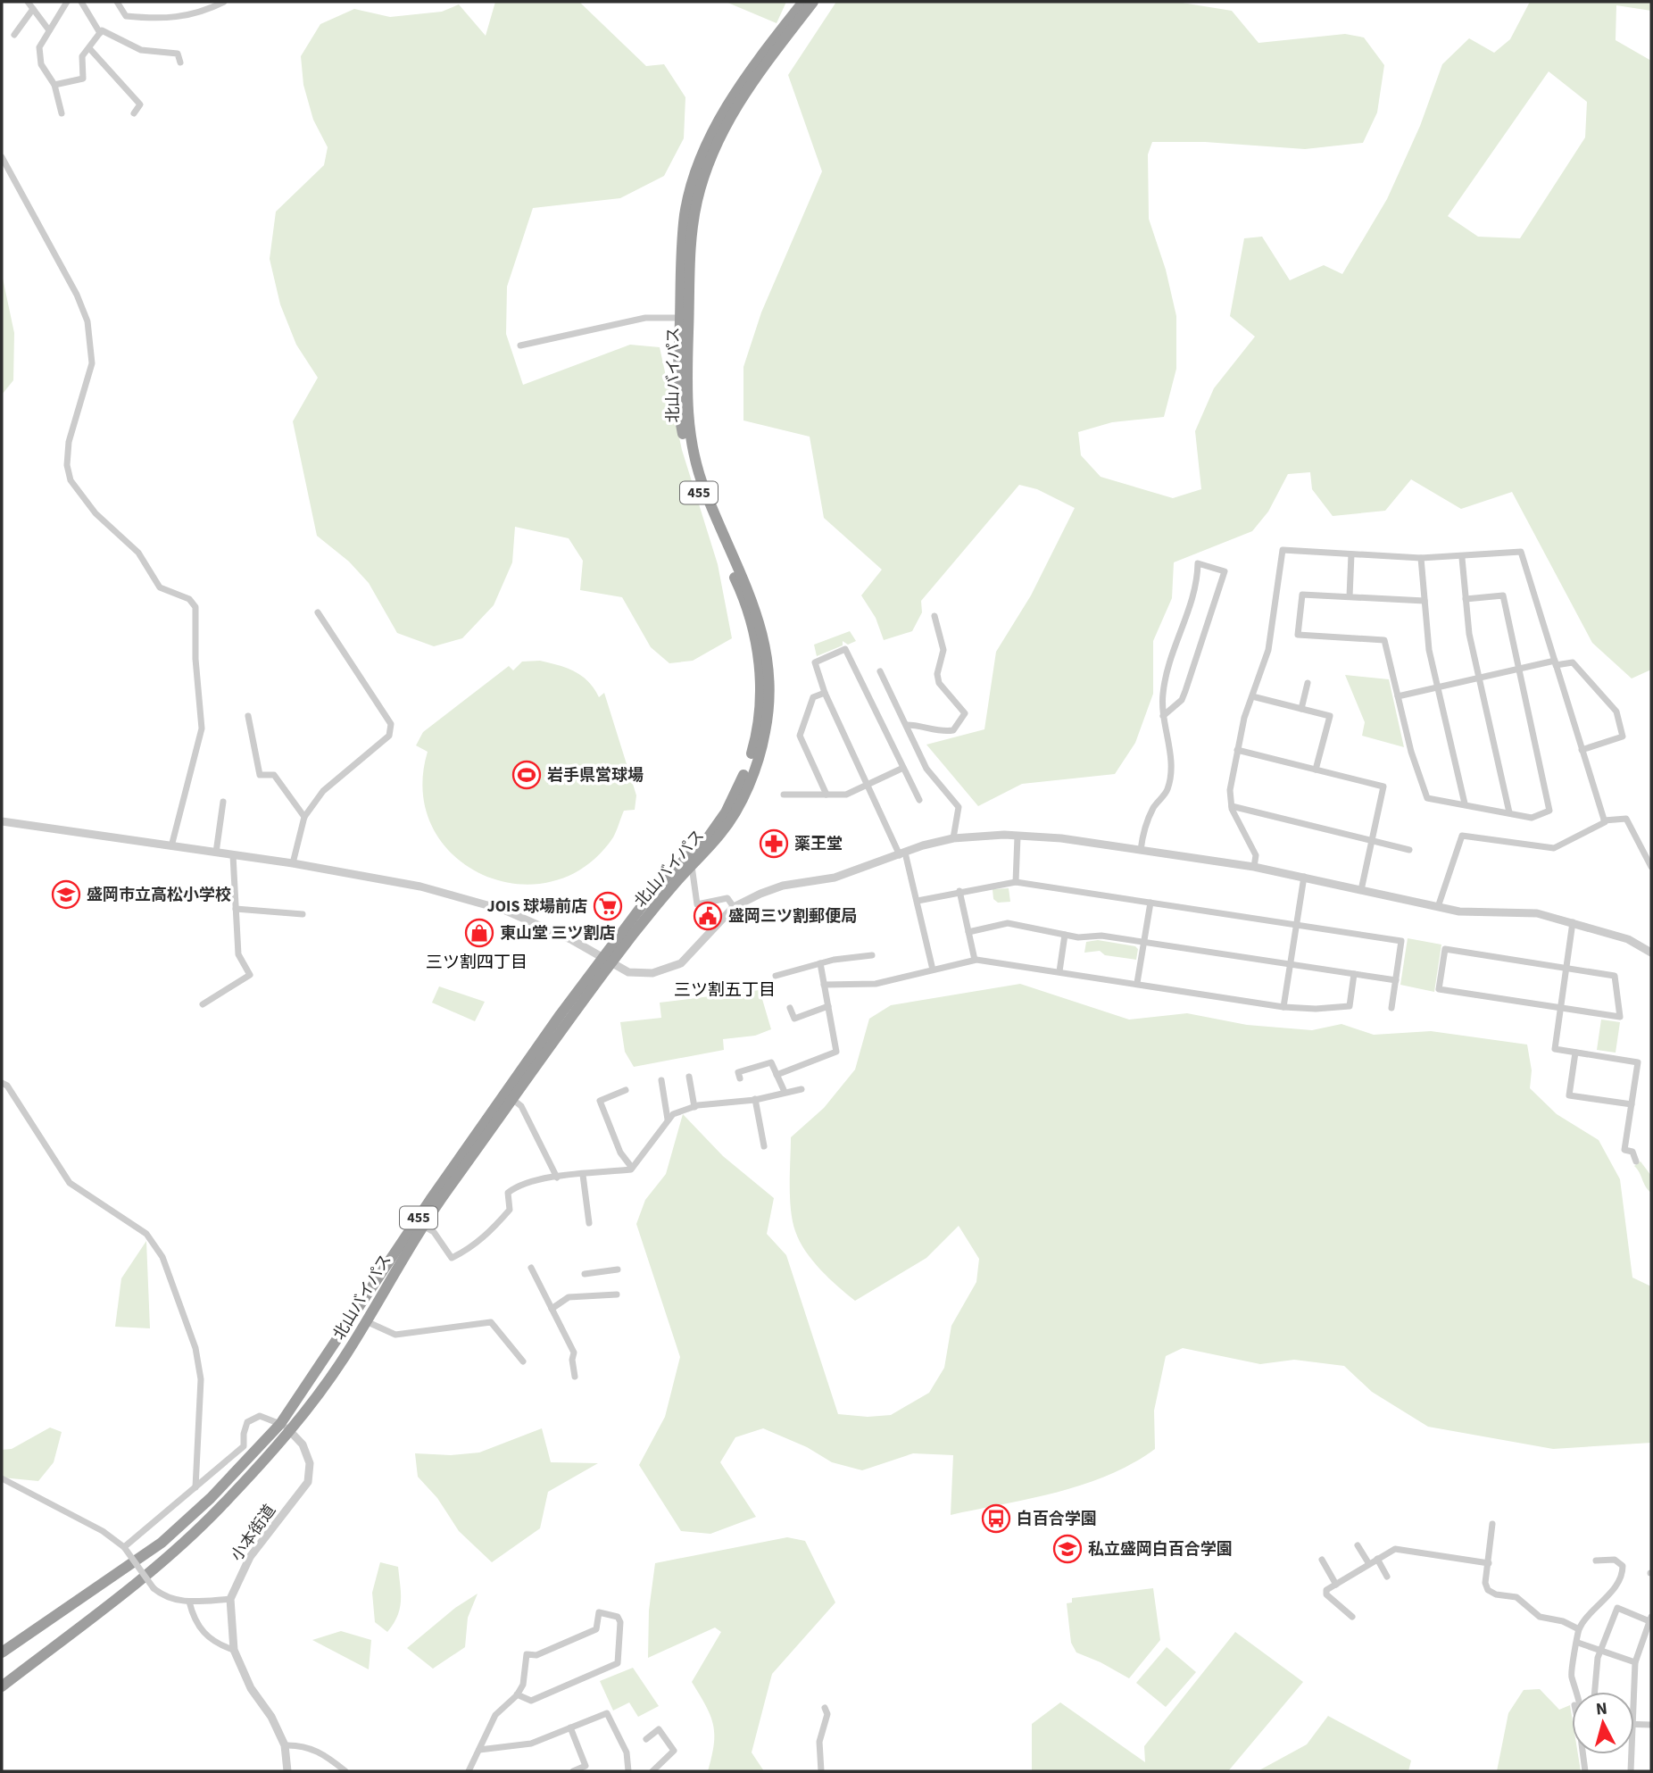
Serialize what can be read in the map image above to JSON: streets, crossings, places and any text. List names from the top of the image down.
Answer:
{
  "streets": {
    "highway": ["北山バイパス", "455"],
    "street": ["小本街道"]
  },
  "crossings": [
    ["北山バイパス", "小本街道"]
  ],
  "districts": ["三ツ割四丁目", "三ツ割五丁目"],
  "places": {
    "sports": ["岩手県営球場"],
    "pharmacy": ["薬王堂"],
    "school or university": ["盛岡市立高松小学校", "私立盛岡白百合学園"],
    "supermarket": ["JOIS 球場前店"],
    "public building": ["盛岡三ツ割郵便局"],
    "shop": ["東山堂 三ツ割店"],
    "bus stop": ["白百合学園"]
  },
  "north": "top"
}
